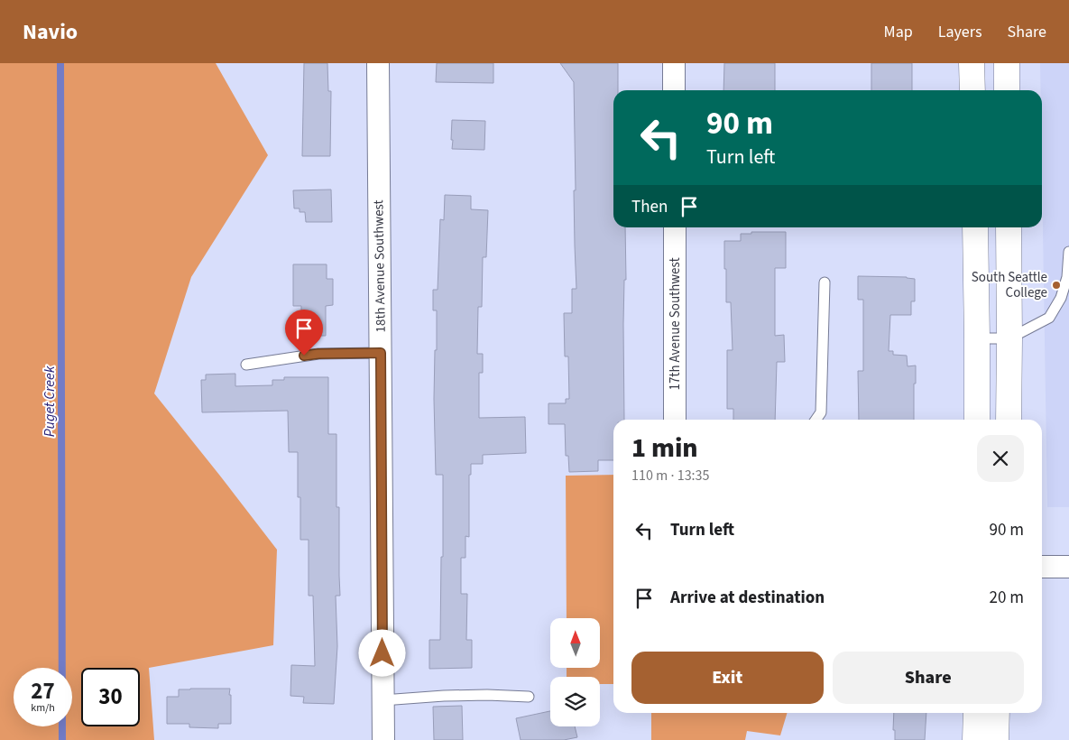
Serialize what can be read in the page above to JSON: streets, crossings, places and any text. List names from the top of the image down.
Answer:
{
  "streets": {
    "street": ["18th Avenue Southwest", "17th Avenue Southwest"]
  },
  "water": ["Puget Creek"],
  "places": ["South Seattle College"],
  "north": "top",
  "page": {
    "header": "Navio",
    "nav": ["Map", "Layers", "Share"],
    "turn": ["90 m", "Turn left"],
    "then": "Then",
    "heading": ["1 min", "110 m · 13:35"],
    "list": [
      {
        "name": "Turn left",
        "value": "90 m"
      },
      {
        "name": "Arrive at destination",
        "value": "20 m"
      }
    ],
    "buttons": ["Exit", "Share"],
    "speed": "27 km/h",
    "limit": "30"
  }
}
